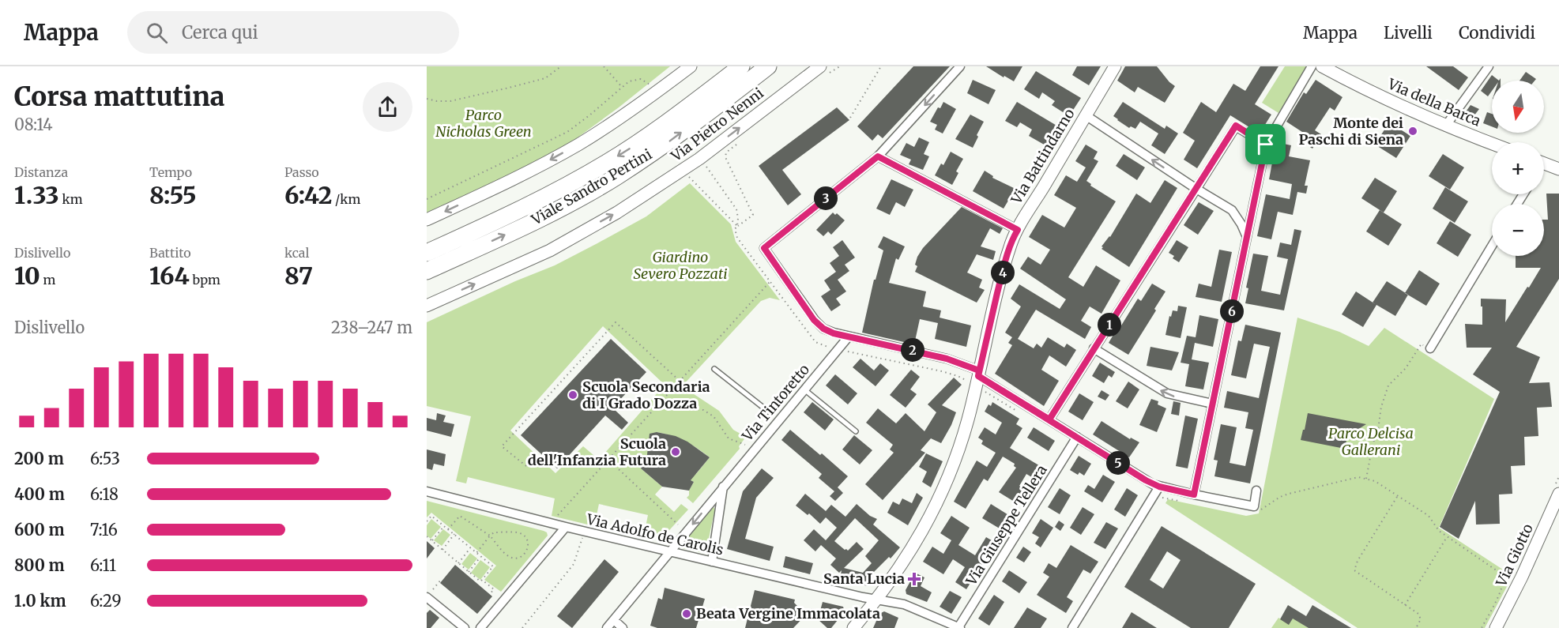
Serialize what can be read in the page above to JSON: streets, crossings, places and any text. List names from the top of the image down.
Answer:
{
  "streets": {
    "highway": ["Viale Sandro Pertini"],
    "street": [
      "Via della Barca",
      "Via Pietro Nenni",
      "Via Battindarno",
      "Via Tintoretto",
      "Via Giuseppe Tellera",
      "Via Adolfo de Carolis",
      "Via Giotto"
    ]
  },
  "crossings": [
    ["Via Battindarno", "Via Adolfo de Carolis"],
    ["Via Tintoretto", "Via Adolfo de Carolis"],
    ["Via Giuseppe Tellera", "Via Adolfo de Carolis"]
  ],
  "parks": ["Parco Nicholas Green", "Giardino Severo Pozzati", "Parco Delcisa Gallerani"],
  "places": {
    "other": [
      "Monte dei Paschi di Siena",
      "Scuola Secondaria di I Grado Dozza",
      "Scuola dell'Infanzia Futura",
      "Beata Vergine Immacolata"
    ],
    "health": ["Santa Lucia"]
  },
  "north": "bottom",
  "page": {
    "header": "Mappa",
    "search": "Cerca qui",
    "nav": ["Mappa", "Livelli", "Condividi"],
    "heading": ["Corsa mattutina", "08:14"],
    "map_buttons": ["+", "−"],
    "stats": [
      ["Distanza", "1.33 km"],
      ["Tempo", "8:55"],
      ["Passo", "6:42 /km"],
      ["Dislivello", "10 m"],
      ["Battito", "164 bpm"],
      ["kcal", "87"]
    ],
    "pins": [
      "3",
      "4",
      "6",
      "1",
      "2",
      "5"
    ],
    "chart": ["Dislivello", "238–247 m"],
    "list": [
      {
        "name": "200 m",
        "note": "6:53"
      },
      {
        "name": "400 m",
        "note": "6:18"
      },
      {
        "name": "600 m",
        "note": "7:16"
      },
      {
        "name": "800 m",
        "note": "6:11"
      },
      {
        "name": "1.0 km",
        "note": "6:29"
      }
    ]
  }
}
